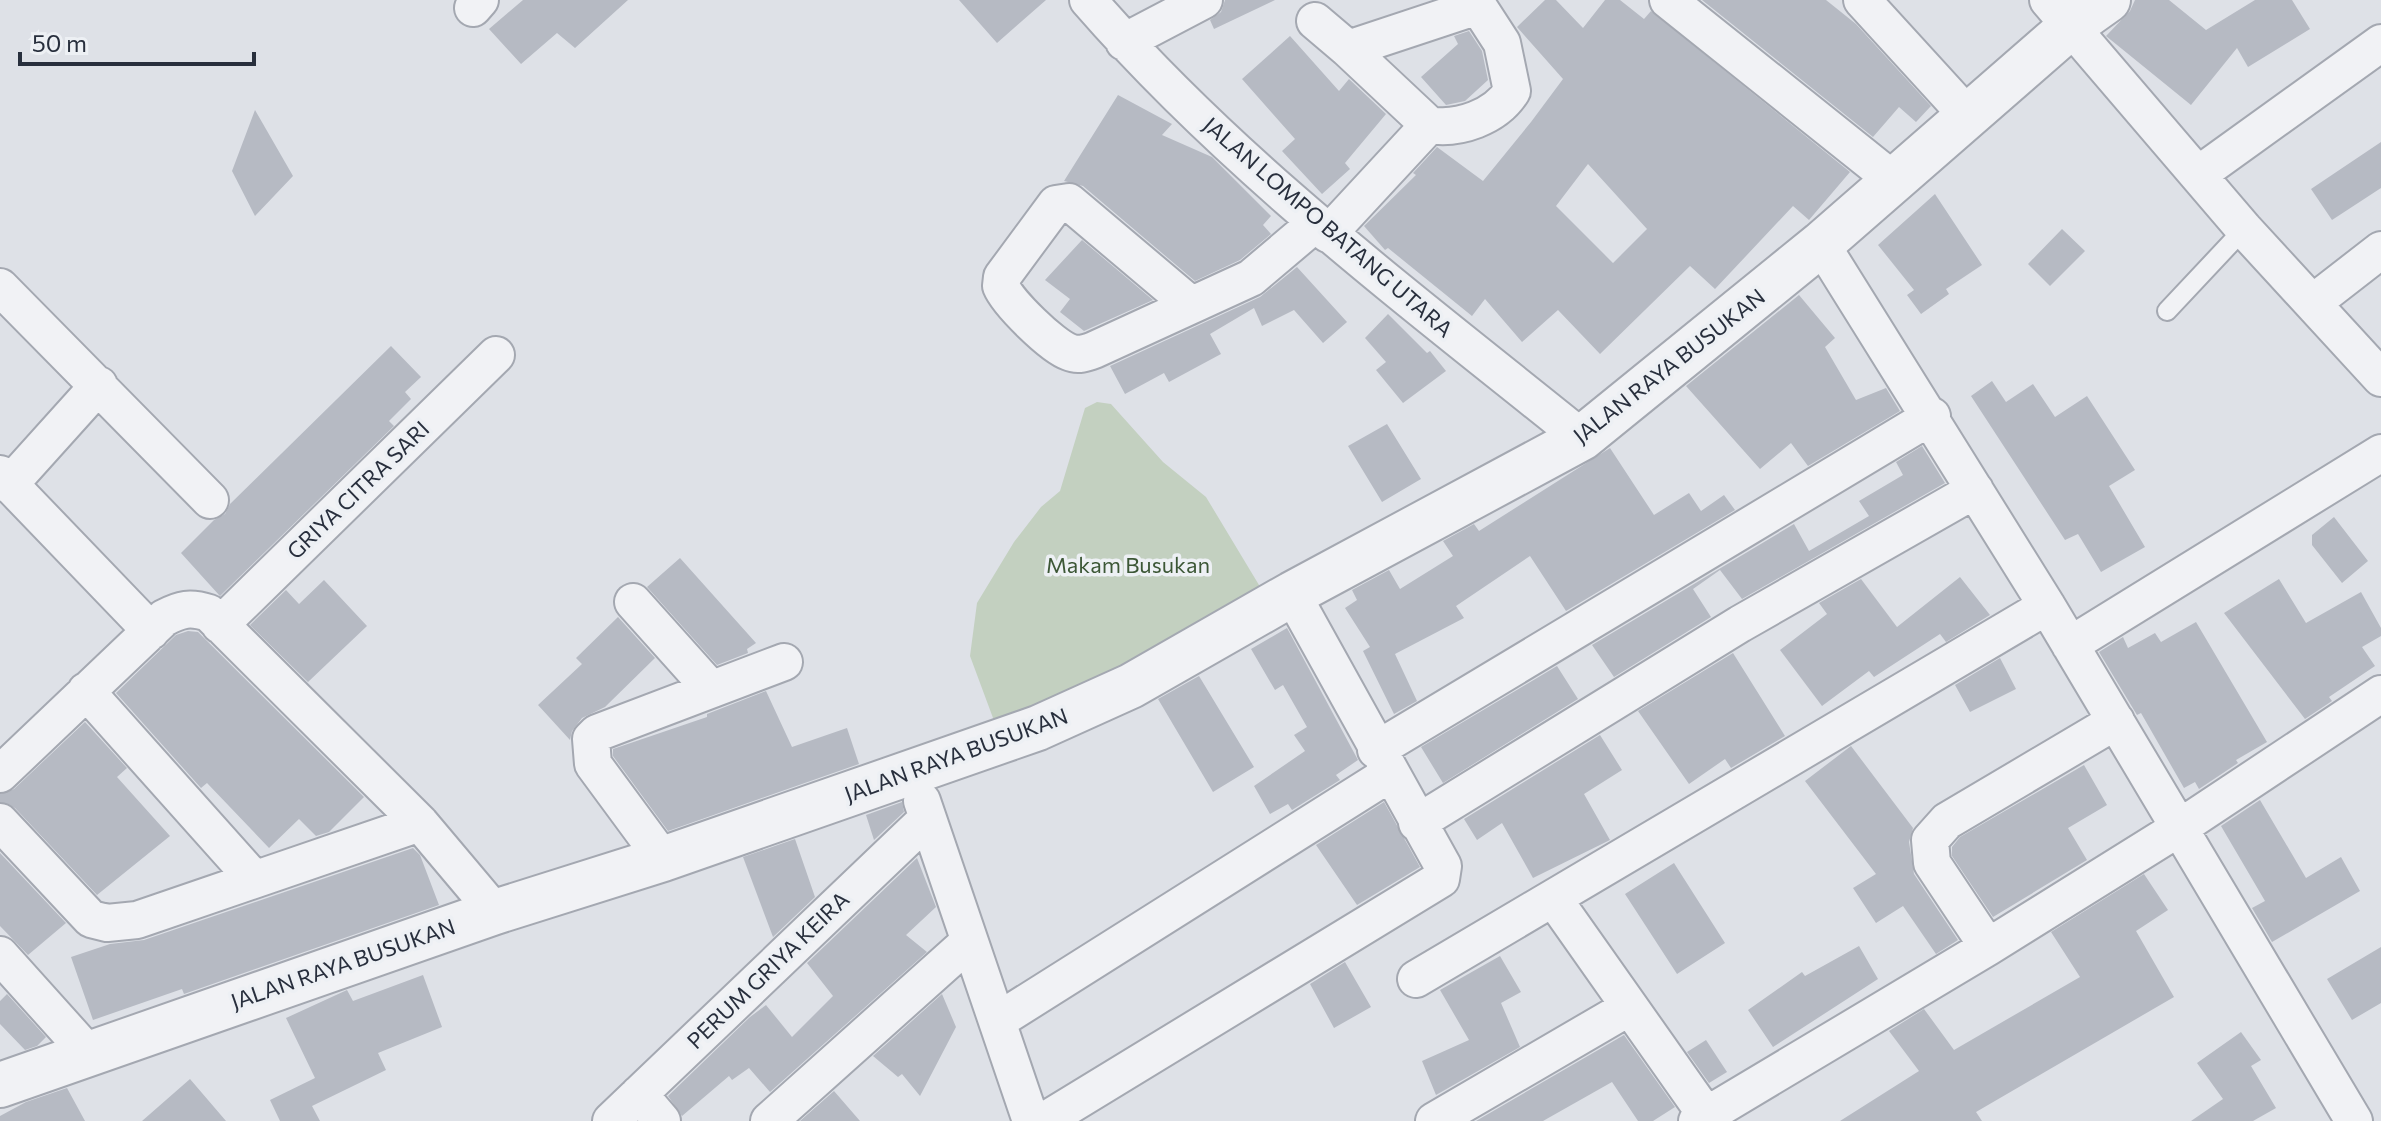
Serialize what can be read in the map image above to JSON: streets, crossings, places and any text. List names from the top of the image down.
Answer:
{
  "streets": {
    "street": [
      "JALAN LOMPO BATANG UTARA",
      "JALAN RAYA BUSUKAN",
      "GRIYA CITRA SARI",
      "PERUM GRIYA KEIRA"
    ]
  },
  "crossings": [
    ["JALAN LOMPO BATANG UTARA", "JALAN RAYA BUSUKAN"]
  ],
  "parks": ["Makam Busukan"],
  "scale_bar": "50 m"
}
